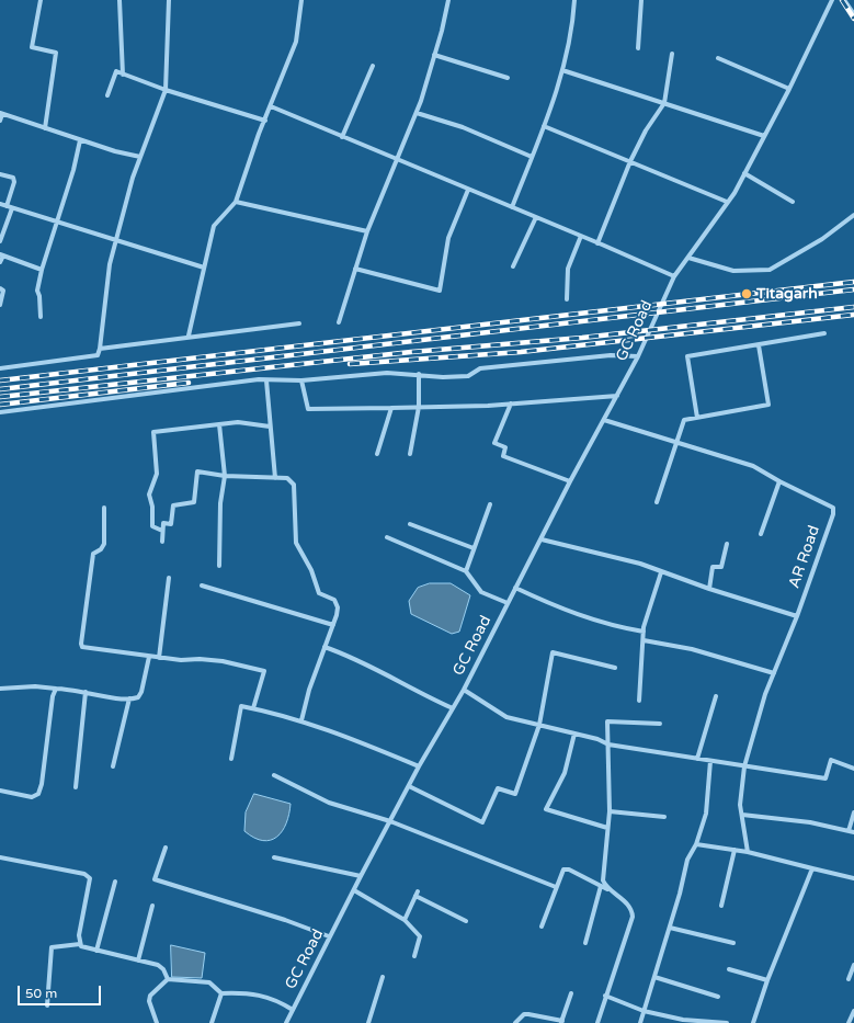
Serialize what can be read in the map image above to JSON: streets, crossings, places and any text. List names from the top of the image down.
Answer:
{
  "streets": {
    "street": ["GC Road", "AR Road"]
  },
  "crossings": [
    ["GC Road", "AR Road"]
  ],
  "places": ["Titagarh"],
  "scale_bar": "50 m"
}
